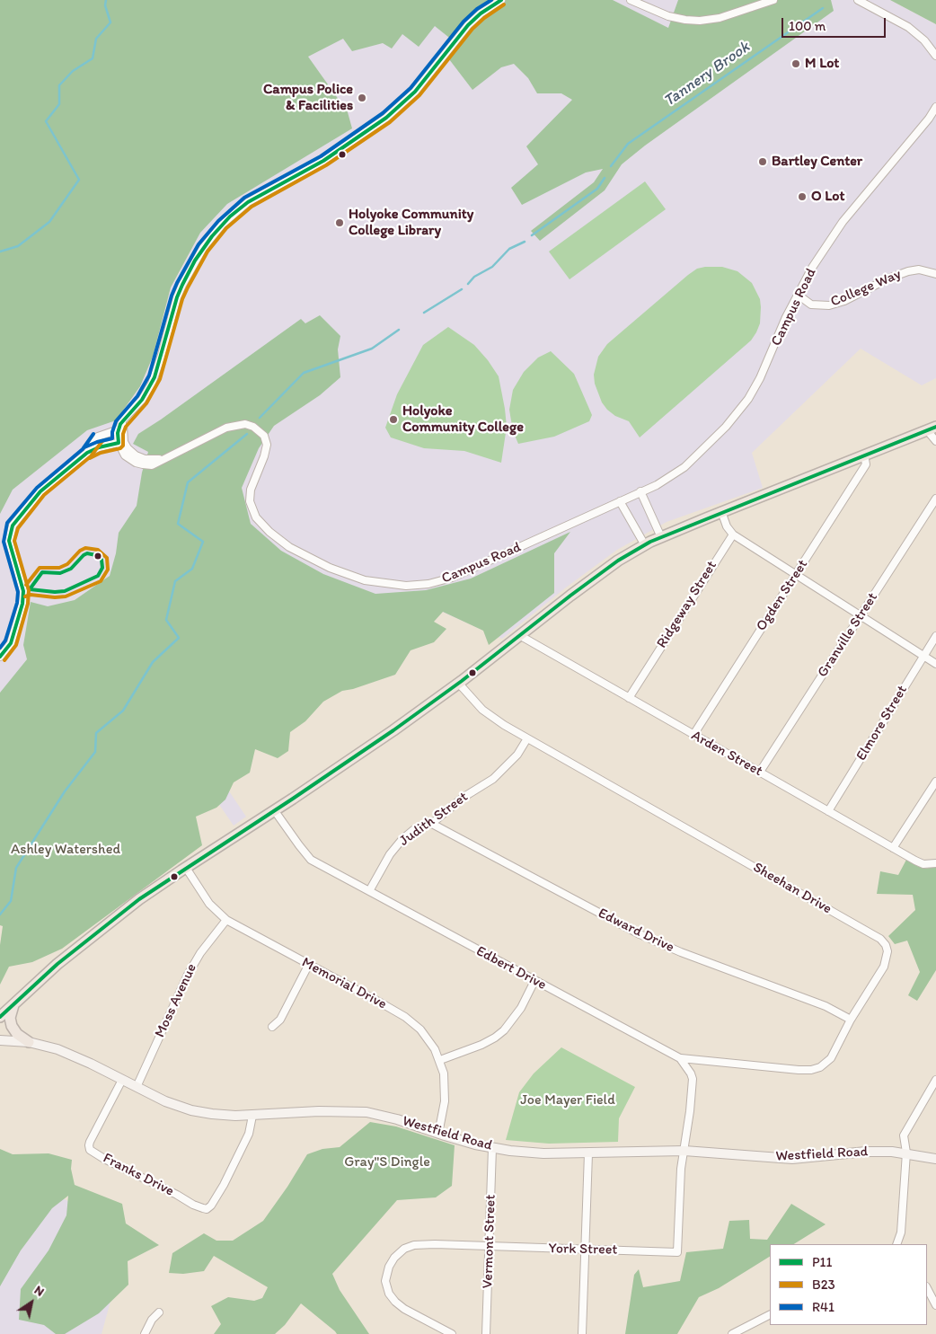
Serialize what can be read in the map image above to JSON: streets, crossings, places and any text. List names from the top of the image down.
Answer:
{
  "streets": {
    "main road": ["Westfield Road"],
    "street": [
      "College Way",
      "Campus Road",
      "Ogden Street",
      "Ridgeway Street",
      "Granville Street",
      "Elmore Street",
      "Arden Street",
      "Judith Street",
      "Sheehan Drive",
      "Edward Drive",
      "Edbert Drive",
      "Memorial Drive",
      "Moss Avenue",
      "Franks Drive",
      "Vermont Street",
      "York Street"
    ]
  },
  "crossings": [
    ["College Way", "Campus Road"],
    ["Ogden Street", "Arden Street"],
    ["Ridgeway Street", "Arden Street"],
    ["Granville Street", "Arden Street"],
    ["Elmore Street", "Arden Street"],
    ["Judith Street", "Sheehan Drive"],
    ["Judith Street", "Edward Drive"],
    ["Judith Street", "Edbert Drive"],
    ["Sheehan Drive", "Edward Drive"],
    ["Sheehan Drive", "Edbert Drive"],
    ["Edbert Drive", "Westfield Road"],
    ["Edbert Drive", "York Street"],
    ["Memorial Drive", "Moss Avenue"],
    ["Memorial Drive", "Westfield Road"],
    ["Moss Avenue", "Westfield Road"],
    ["Westfield Road", "Franks Drive"],
    ["Westfield Road", "Vermont Street"],
    ["Vermont Street", "York Street"]
  ],
  "water": ["Tannery Brook"],
  "parks": ["Ashley Watershed", "Joe Mayer Field", "Gray\"S Dingle"],
  "places": [
    "M Lot",
    "Campus Police & Facilities",
    "Bartley Center",
    "O Lot",
    "Holyoke Community College Library",
    "Holyoke Community College"
  ],
  "lines": ["transit line P11", "transit line R41", "transit line B23"],
  "legend": ["P11", "B23", "R41"],
  "scale_bar": "100 m",
  "north": "top right"
}
